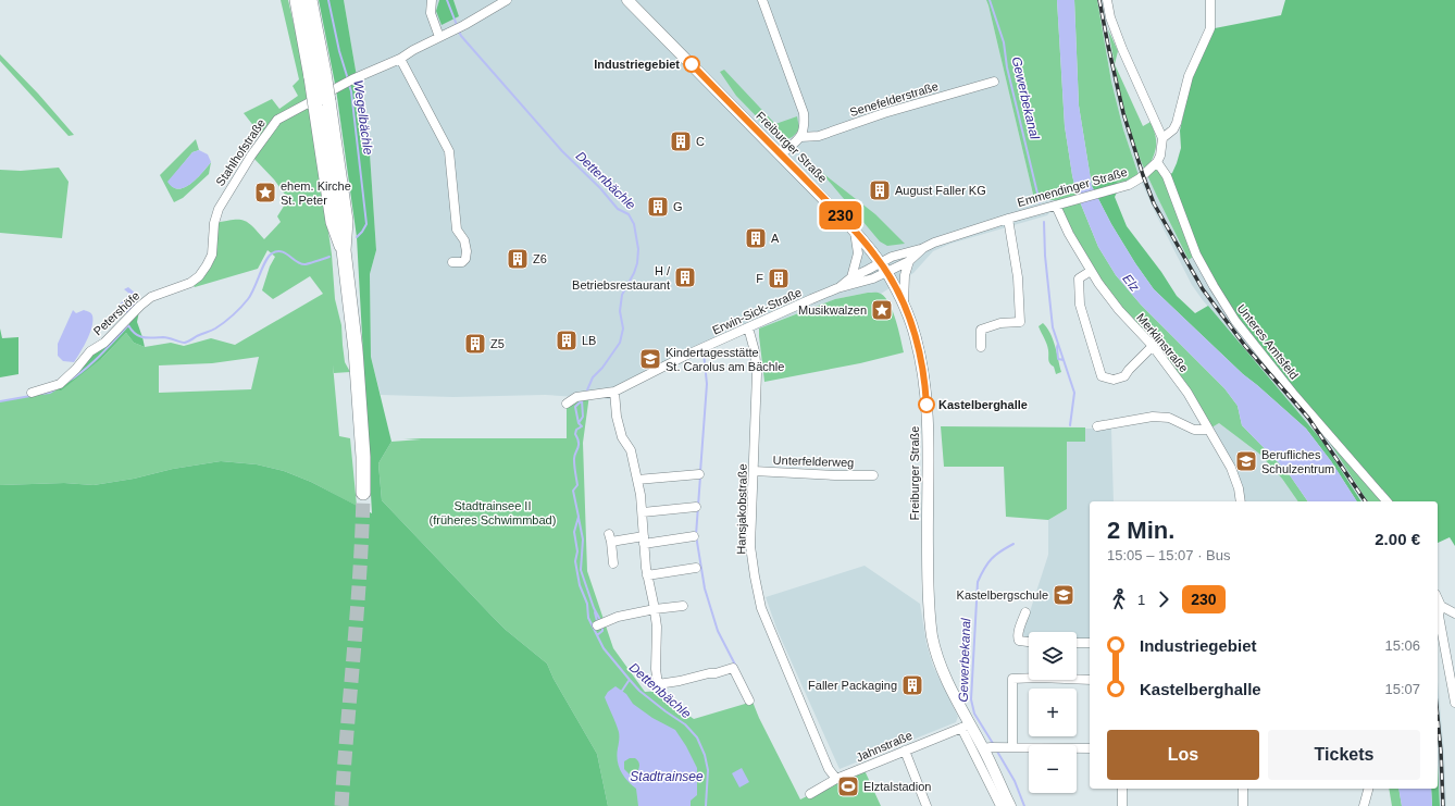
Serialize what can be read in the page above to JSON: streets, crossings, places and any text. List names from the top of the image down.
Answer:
{
  "streets": {
    "street": [
      "Senefelderstraße",
      "Freiburger Straße",
      "Stahlhofstraße",
      "Emmendinger Straße",
      "Erwin-Sick-Straße",
      "Petershöfe",
      "Unteres Amtsfeld",
      "Merklinstraße",
      "Unterfelderweg",
      "Hansjakobstraße",
      "Jahnstraße"
    ]
  },
  "crossings": [
    ["Freiburger Straße", "Emmendinger Straße"],
    ["Freiburger Straße", "Erwin-Sick-Straße"],
    ["Freiburger Straße", "Jahnstraße"],
    ["Stahlhofstraße", "Petershöfe"],
    ["Emmendinger Straße", "Erwin-Sick-Straße"],
    ["Emmendinger Straße", "Unteres Amtsfeld"],
    ["Emmendinger Straße", "Merklinstraße"],
    ["Erwin-Sick-Straße", "Hansjakobstraße"],
    ["Unterfelderweg", "Hansjakobstraße"],
    ["Hansjakobstraße", "Jahnstraße"]
  ],
  "water": [
    "Gewerbekanal",
    "Wegelbächle",
    "Dettenbächle",
    "Elz",
    "Stadtrainsee"
  ],
  "parks": ["Stadtrainsee II (früheres Schwimmbad)"],
  "places": {
    "other": ["Industriegebiet", "Kastelberghalle"],
    "building": [
      "C",
      "August Faller KG",
      "G",
      "A",
      "Z6",
      "H / Betriebsrestaurant",
      "F",
      "LB",
      "Z5",
      "Faller Packaging"
    ],
    "place": ["ehem. Kirche St. Peter", "Musikwalzen"],
    "school or university": ["Kindertagesstätte St. Carolus am Bächle", "Berufliches Schulzentrum", "Kastelbergschule"],
    "sports": ["Elztalstadion"]
  },
  "lines": ["bus line 230"],
  "page": {
    "on_map": "230",
    "heading": ["2 Min.", "15:05 – 15:07 · Bus", "2.00 €"],
    "legs": ["1", "230"],
    "list": [
      {
        "name": "Industriegebiet",
        "value": "15:06"
      },
      {
        "name": "Kastelberghalle",
        "value": "15:07"
      }
    ],
    "map_buttons": ["+", "−"],
    "buttons": ["Los", "Tickets"]
  }
}
